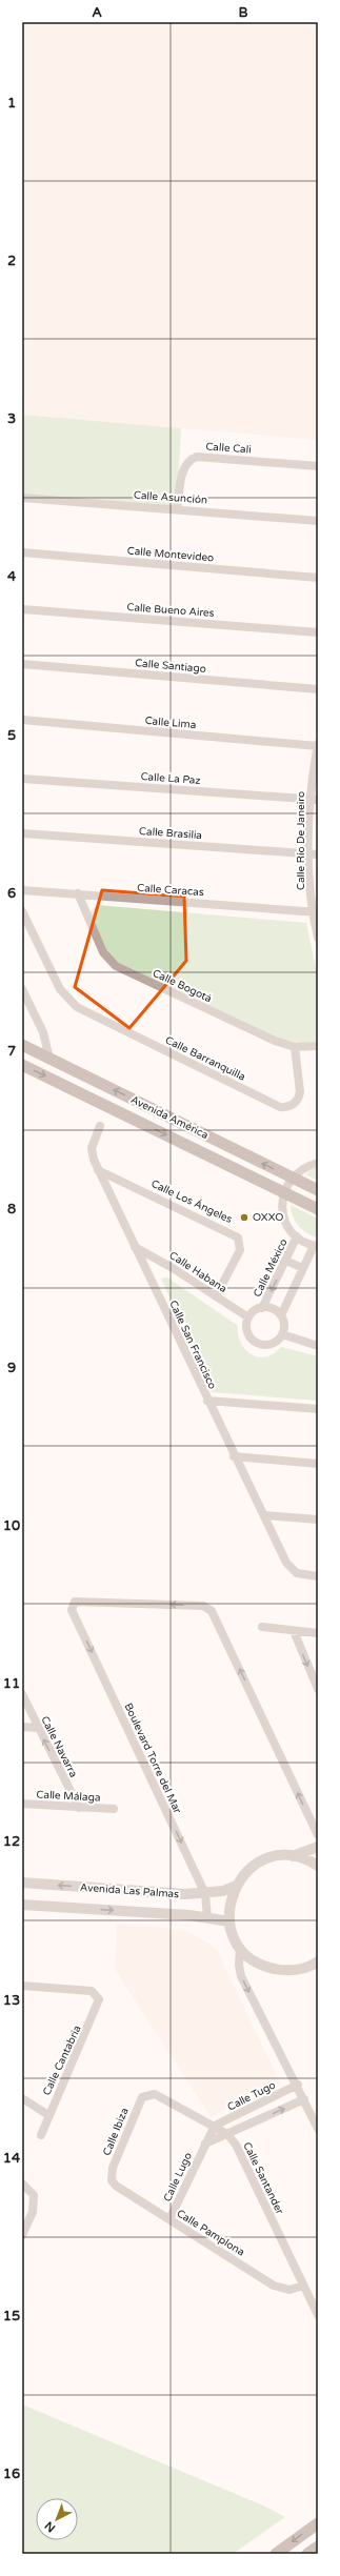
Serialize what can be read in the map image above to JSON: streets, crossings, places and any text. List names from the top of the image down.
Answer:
{
  "streets": {
    "main road": ["Avenida América"],
    "street": [
      "Calle Cali",
      "Calle Asunción",
      "Calle Montevideo",
      "Calle Bueno Aires",
      "Calle Santiago",
      "Calle Lima",
      "Calle La Paz",
      "Calle Brasilia",
      "Calle Río De Janeiro",
      "Calle Caracas",
      "Calle Bogotá",
      "Calle Barranquilla",
      "Calle Los Ángeles",
      "Calle México",
      "Calle Habana",
      "Calle San Francisco",
      "Calle Navarra",
      "Boulevard Torre del Mar",
      "Calle Málaga",
      "Avenida Las Palmas",
      "Calle Cantabria",
      "Calle Tugo",
      "Calle Ibiza",
      "Calle Lugo",
      "Calle Santander",
      "Calle Pamplona"
    ]
  },
  "crossings": [
    ["Calle Cali", "Calle Asunción"],
    ["Calle Lima", "Calle Río De Janeiro"],
    ["Calle La Paz", "Calle Río De Janeiro"],
    ["Calle Brasilia", "Calle Río De Janeiro"],
    ["Calle Río De Janeiro", "Calle Caracas"],
    ["Calle Caracas", "Calle Bogotá"],
    ["Calle Bogotá", "Calle Barranquilla"],
    ["Calle Los Ángeles", "Calle Habana"],
    ["Calle Los Ángeles", "Calle San Francisco"],
    ["Calle México", "Calle Habana"],
    ["Calle Habana", "Calle San Francisco"],
    ["Calle Navarra", "Calle Málaga"],
    ["Boulevard Torre del Mar", "Avenida Las Palmas"],
    ["Calle Tugo", "Calle Lugo"],
    ["Calle Tugo", "Calle Santander"],
    ["Calle Ibiza", "Calle Santander"],
    ["Calle Ibiza", "Calle Pamplona"],
    ["Calle Lugo", "Calle Santander"],
    ["Calle Lugo", "Calle Pamplona"],
    ["Calle Santander", "Calle Pamplona"]
  ],
  "one_way": ["Calle Navarra"],
  "places": ["OXXO"],
  "north": "bottom left",
  "grid": {
    "columns": ["A", "B"],
    "rows": [
      "1",
      "2",
      "3",
      "4",
      "5",
      "6",
      "7",
      "8",
      "9",
      "10",
      "11",
      "12",
      "13",
      "14",
      "15",
      "16"
    ]
  }
}
